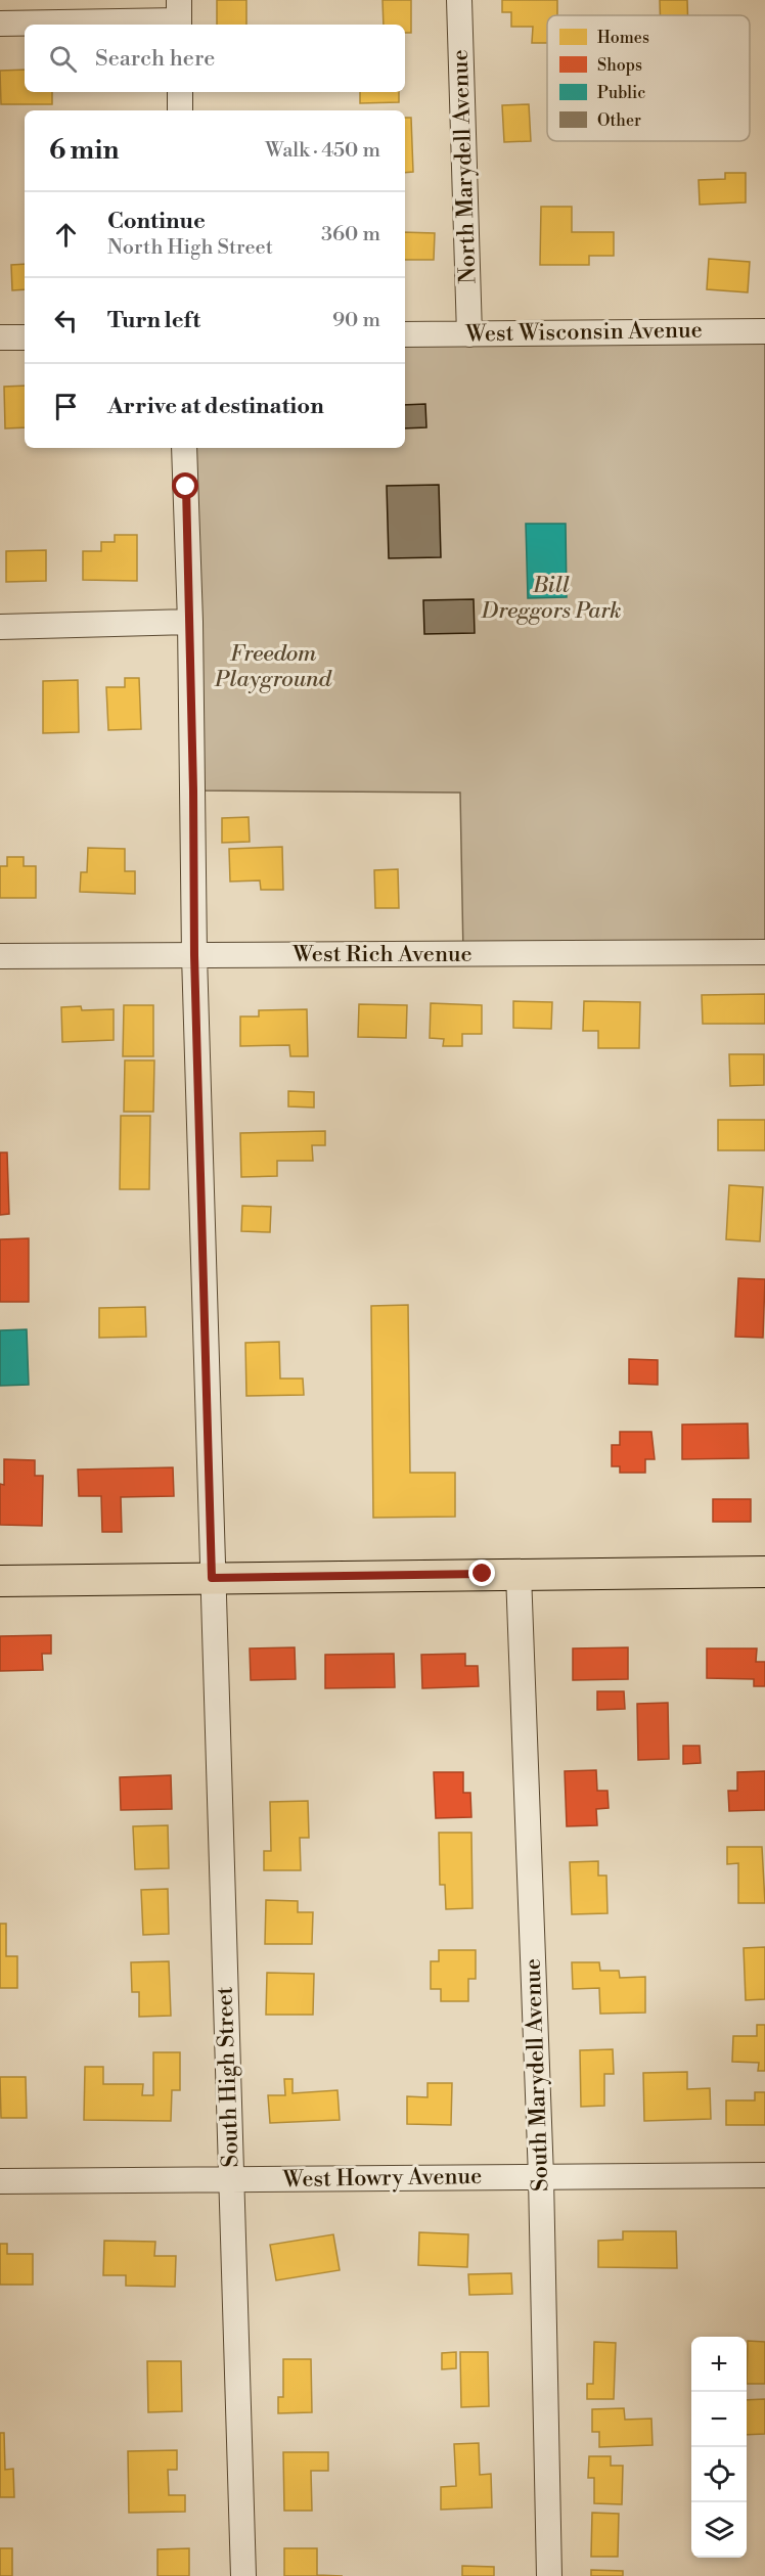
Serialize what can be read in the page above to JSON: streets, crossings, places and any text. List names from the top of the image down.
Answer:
{
  "streets": {
    "street": [
      "North Marydell Avenue",
      "West Wisconsin Avenue",
      "West Rich Avenue",
      "South Marydell Avenue",
      "South High Street",
      "West Howry Avenue"
    ]
  },
  "crossings": [
    ["North Marydell Avenue", "West Wisconsin Avenue"],
    ["West Rich Avenue", "South High Street"],
    ["South Marydell Avenue", "West Howry Avenue"],
    ["South High Street", "West Howry Avenue"]
  ],
  "parks": ["Bill Dreggors Park", "Freedom Playground"],
  "legend": [
    "Homes",
    "Shops",
    "Public",
    "Other"
  ],
  "page": {
    "search": "Search here",
    "heading": ["6 min", "Walk · 450 m"],
    "list": [
      ["Continue", "North High Street", "360 m"],
      ["Turn left", "90 m"],
      "Arrive at destination"
    ],
    "map_buttons": ["+", "−"]
  }
}
